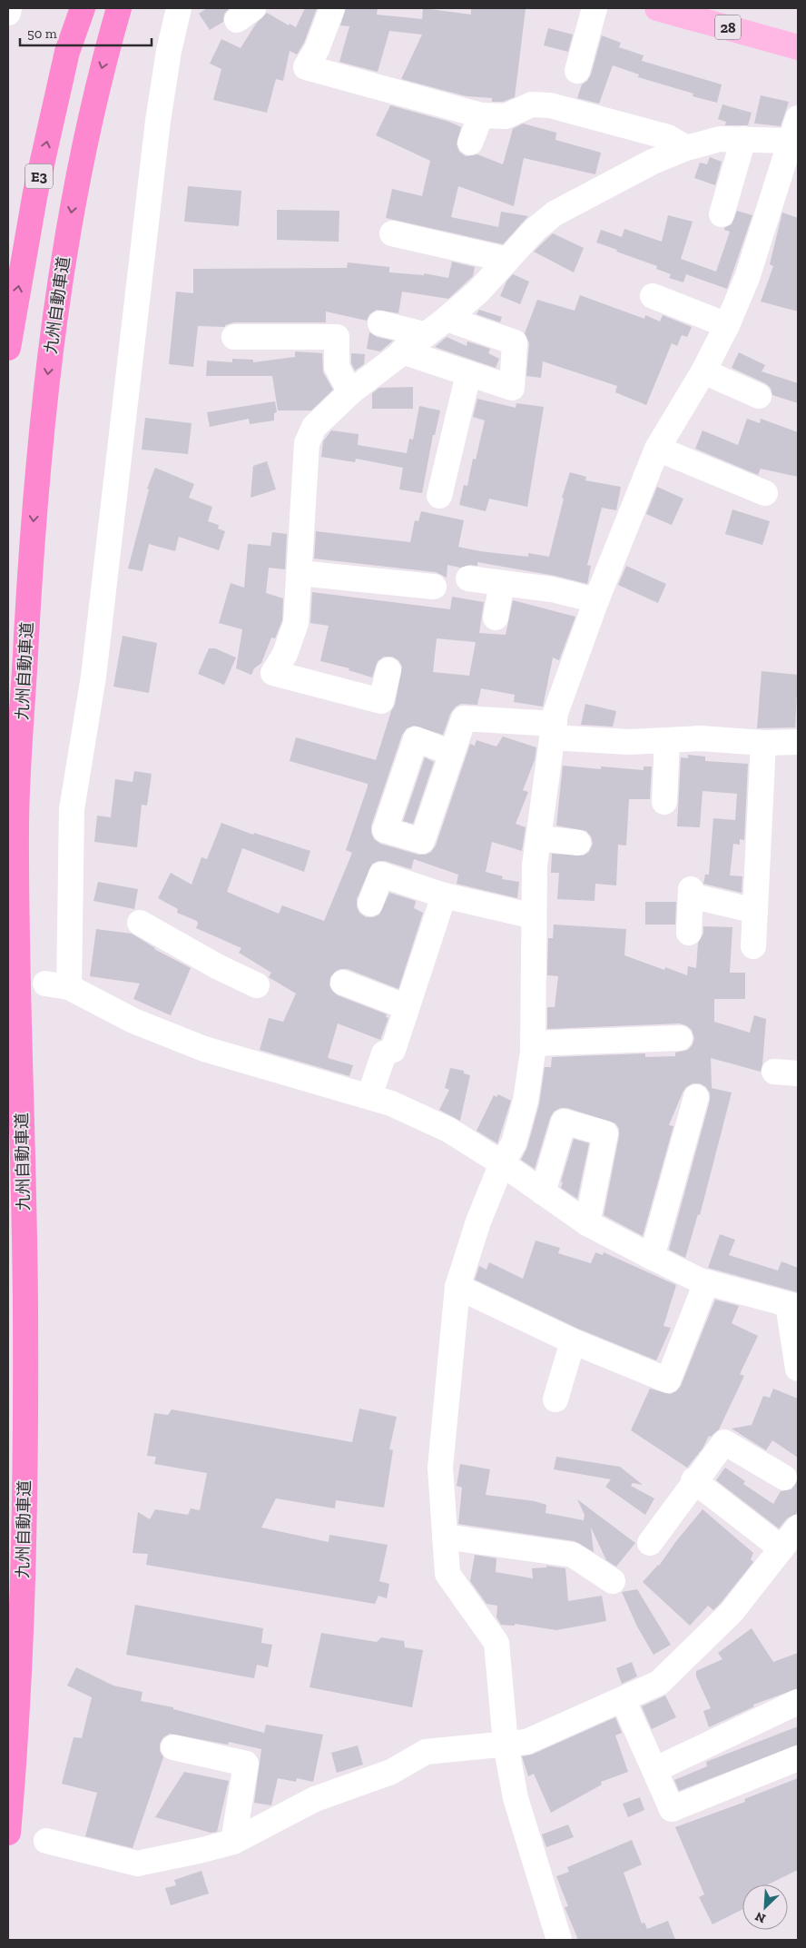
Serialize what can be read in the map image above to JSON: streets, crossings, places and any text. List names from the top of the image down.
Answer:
{
  "streets": {
    "highway": ["E3", "九州自動車道"],
    "main road": ["28"]
  },
  "one_way": ["九州自動車道"],
  "scale_bar": "50 m",
  "north": "bottom left"
}
